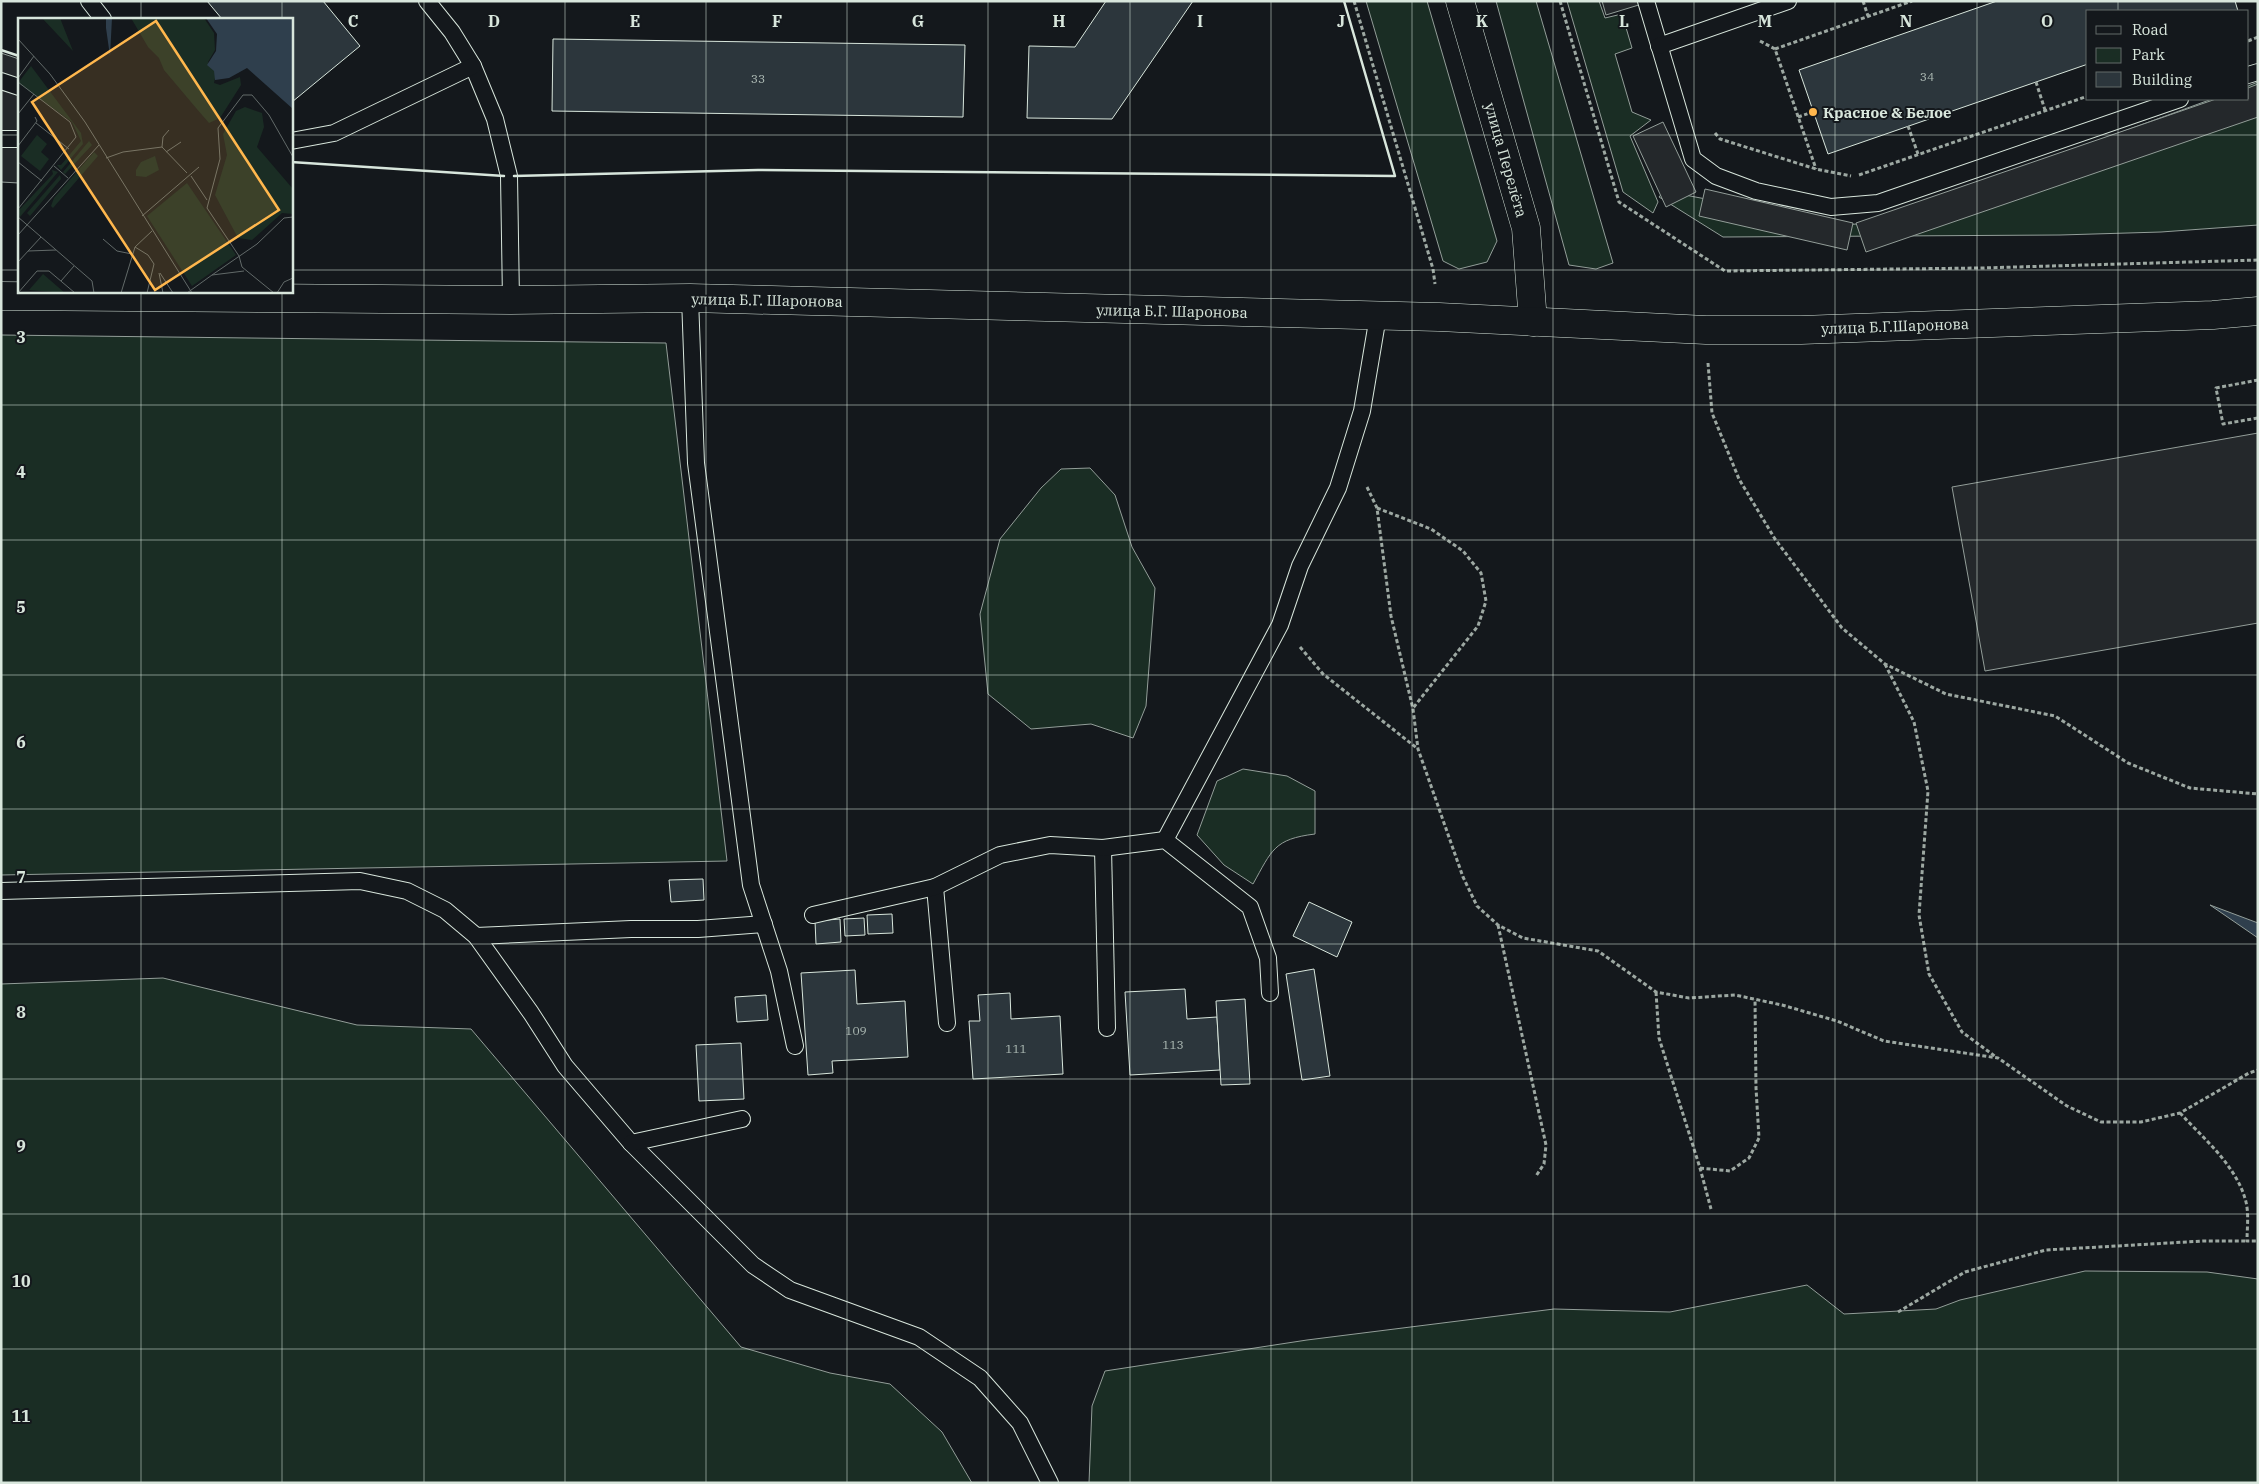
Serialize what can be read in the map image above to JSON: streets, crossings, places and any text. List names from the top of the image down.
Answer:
{
  "streets": {
    "main road": ["улица Перелёта", "улица Б.Г. Шаронова", "улица Б.Г.Шаронова"]
  },
  "crossings": [
    ["улица Перелёта", "улица Б.Г. Шаронова"],
    ["улица Перелёта", "улица Б.Г.Шаронова"],
    ["улица Б.Г. Шаронова", "улица Б.Г.Шаронова"]
  ],
  "places": ["Красное & Белое"],
  "house_numbers": [
    "34",
    "33",
    "109",
    "113",
    "111"
  ],
  "legend": ["Road", "Park", "Building"],
  "grid": {
    "columns": [
      "C",
      "D",
      "E",
      "F",
      "G",
      "H",
      "I",
      "J",
      "K",
      "L",
      "M",
      "N",
      "O"
    ],
    "rows": [
      "3",
      "4",
      "5",
      "6",
      "7",
      "8",
      "9",
      "10",
      "11"
    ]
  }
}
